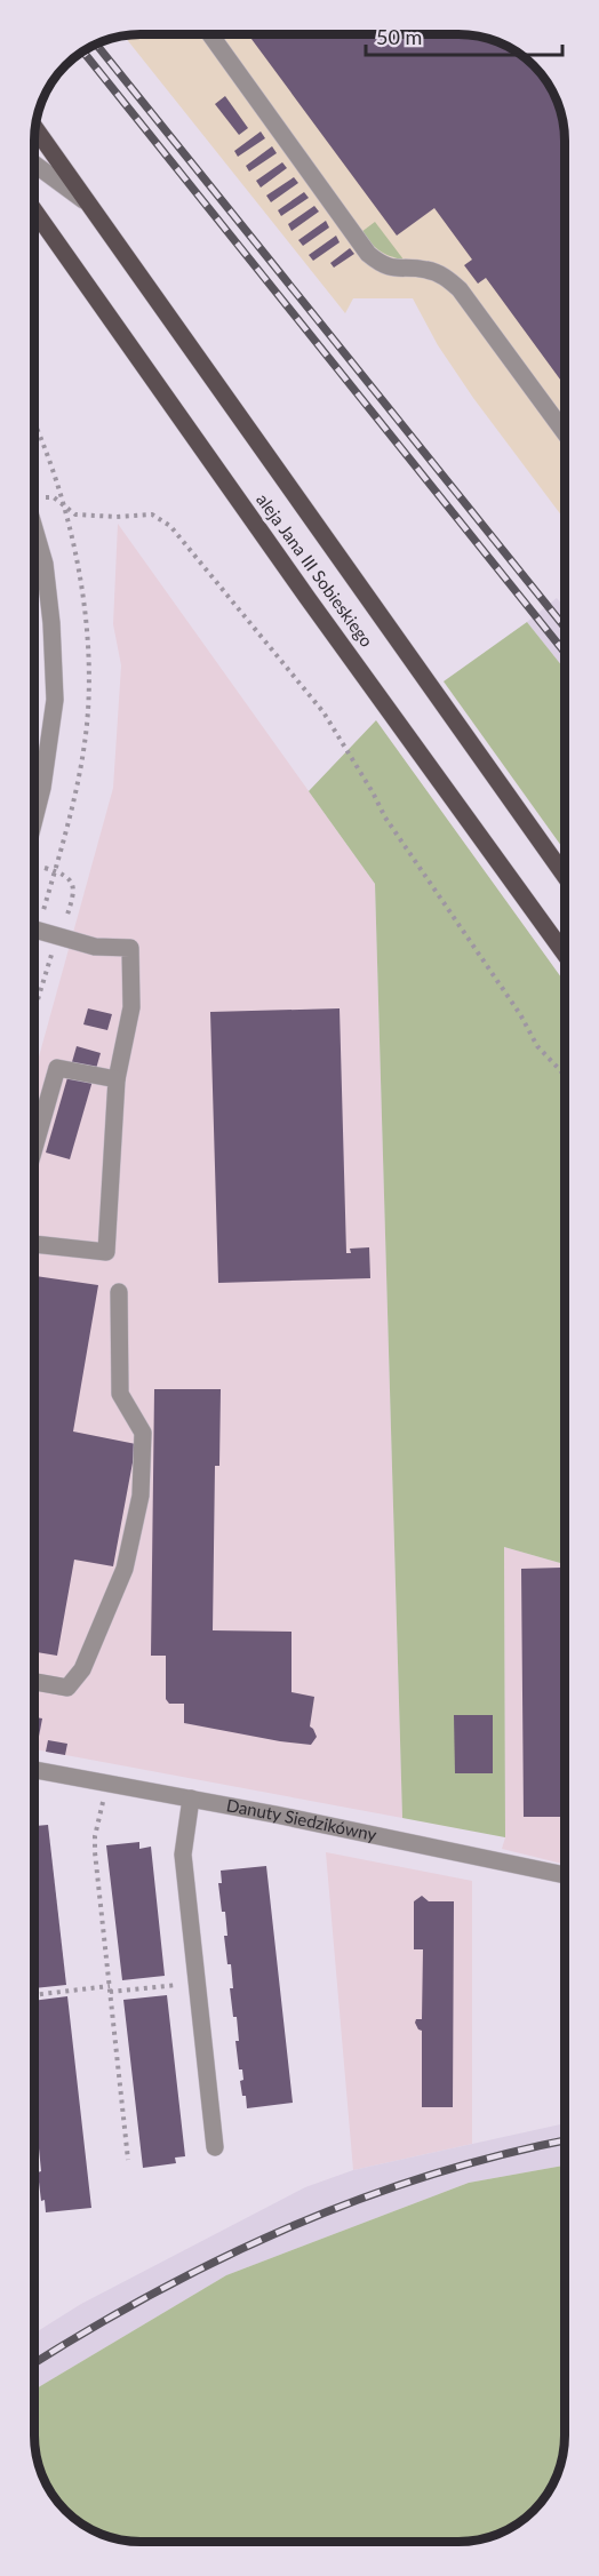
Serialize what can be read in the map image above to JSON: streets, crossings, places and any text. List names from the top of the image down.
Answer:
{
  "streets": {
    "main road": ["aleja Jana III Sobieskiego"],
    "street": ["Danuty Siedzikówny"]
  },
  "scale_bar": "50 m"
}
